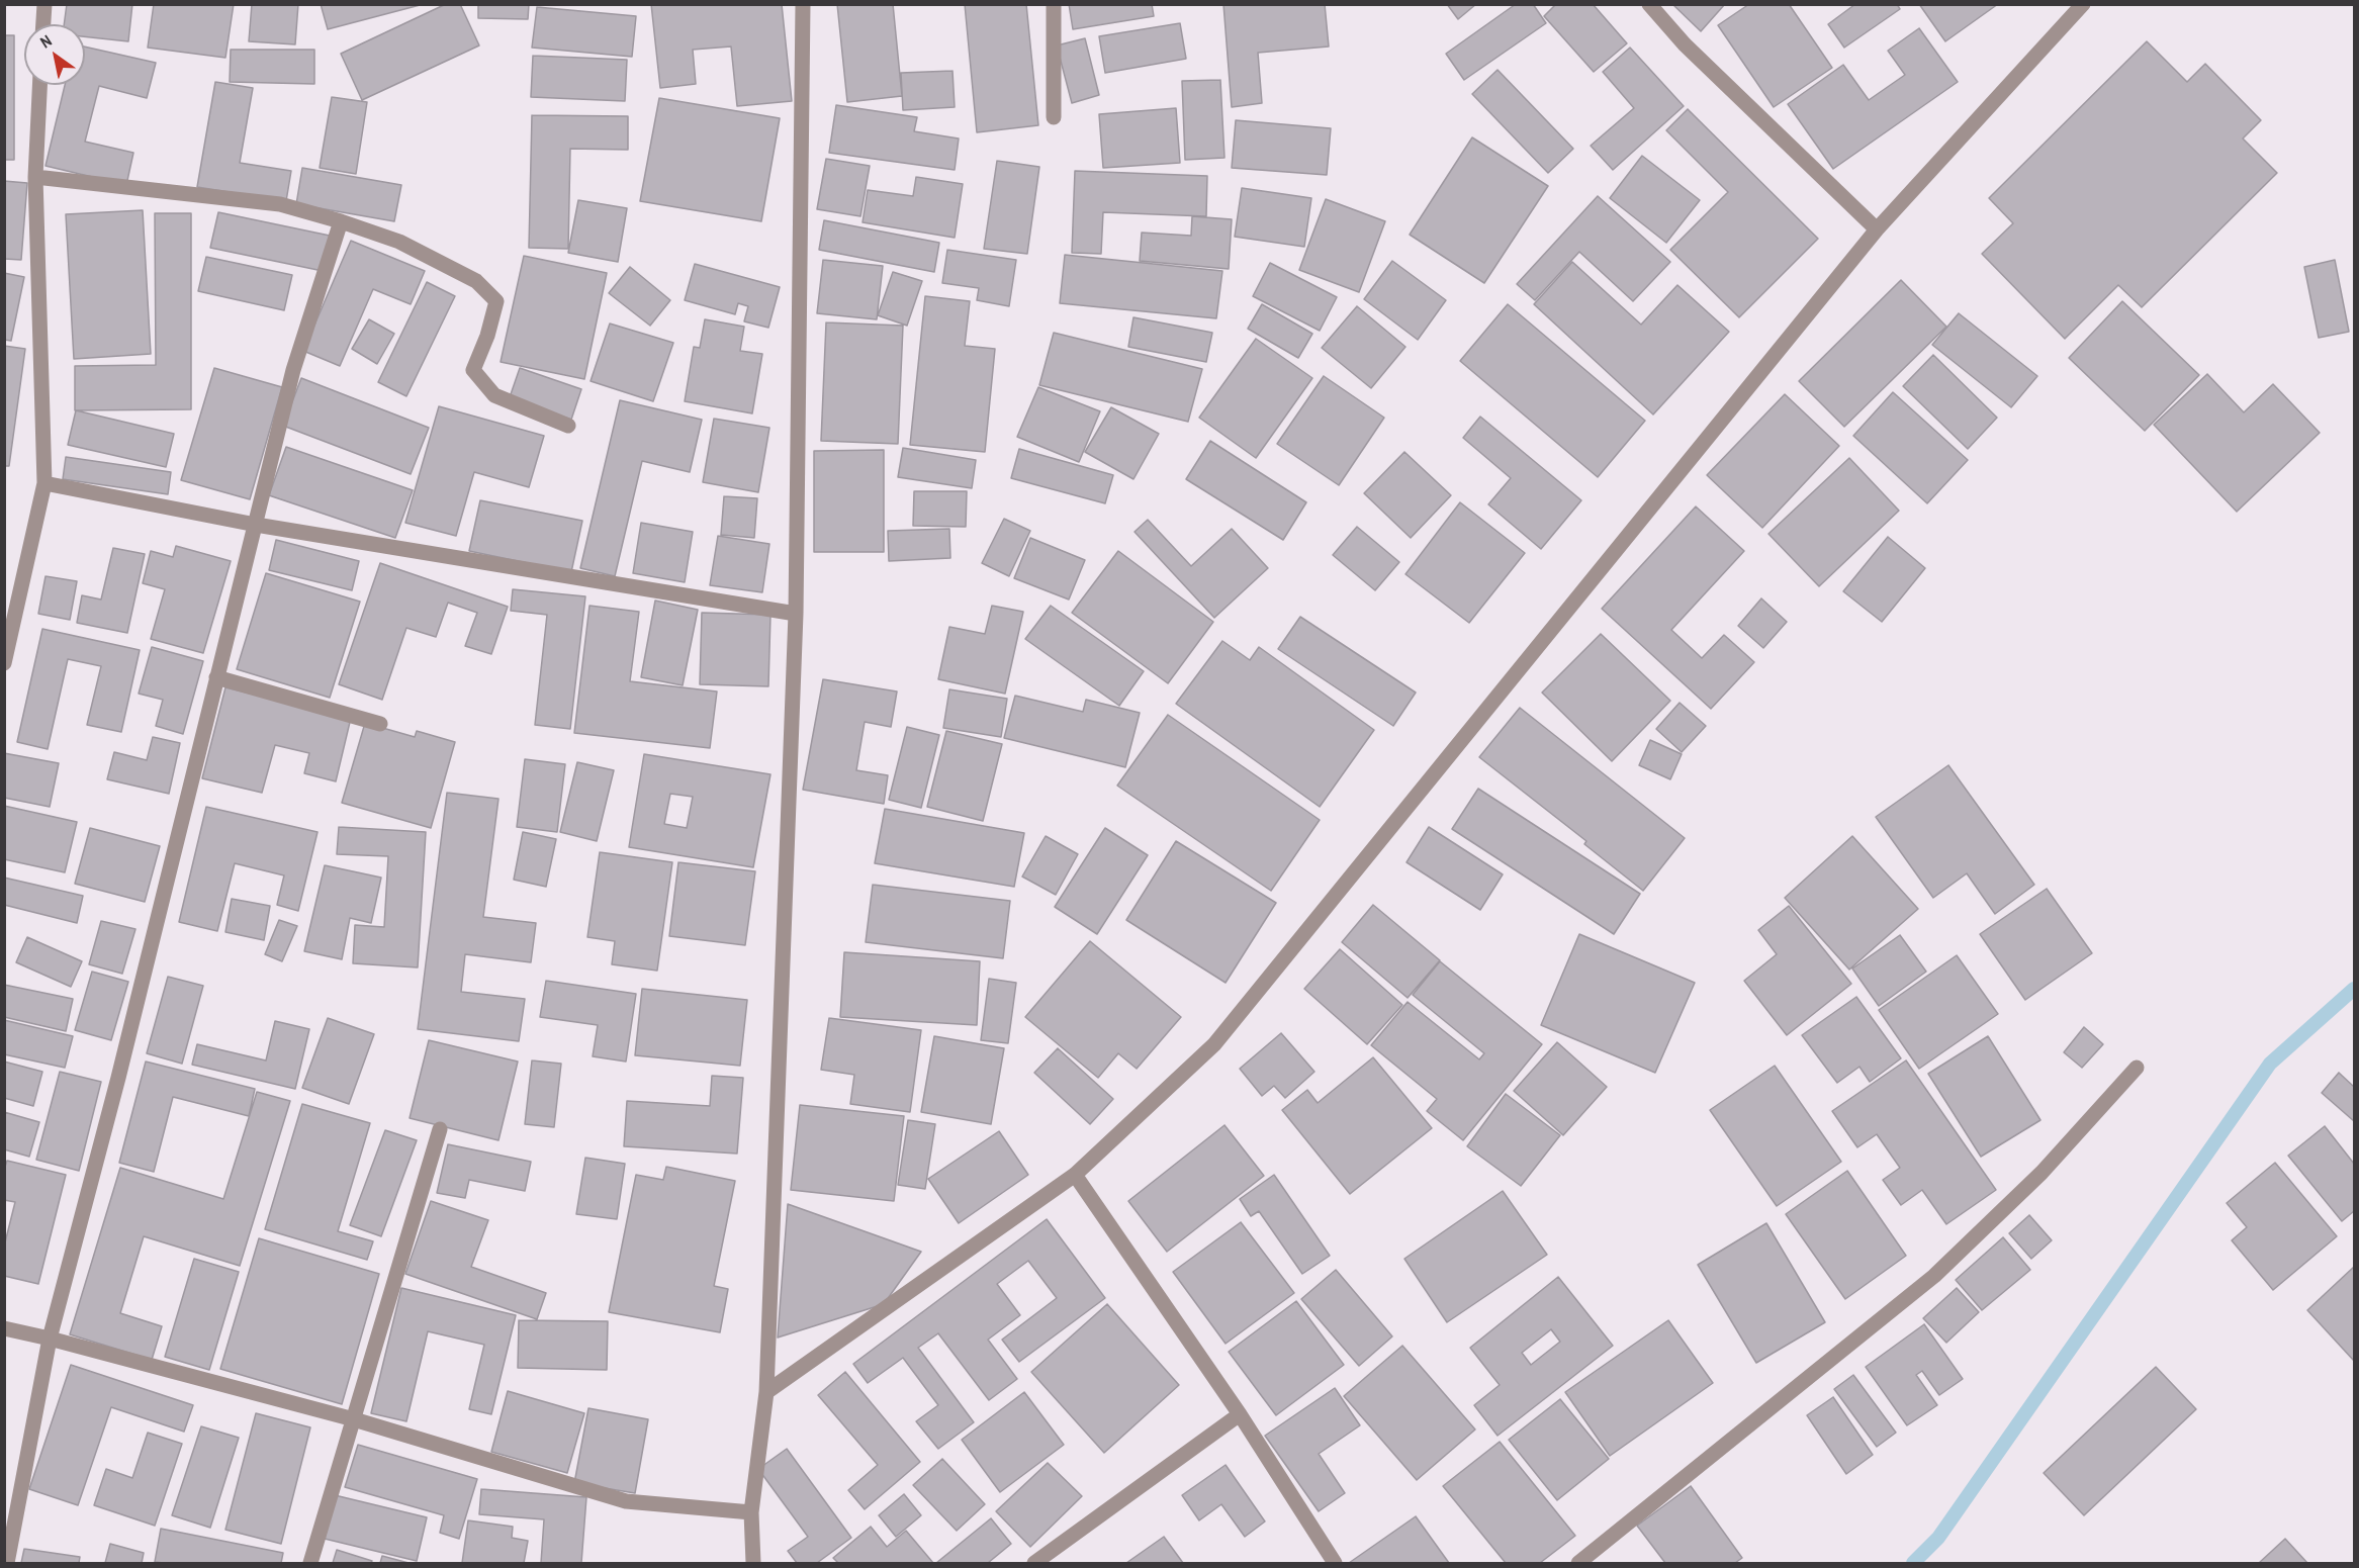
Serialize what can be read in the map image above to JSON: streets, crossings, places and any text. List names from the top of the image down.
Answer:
{
  "north": "top left"
}
